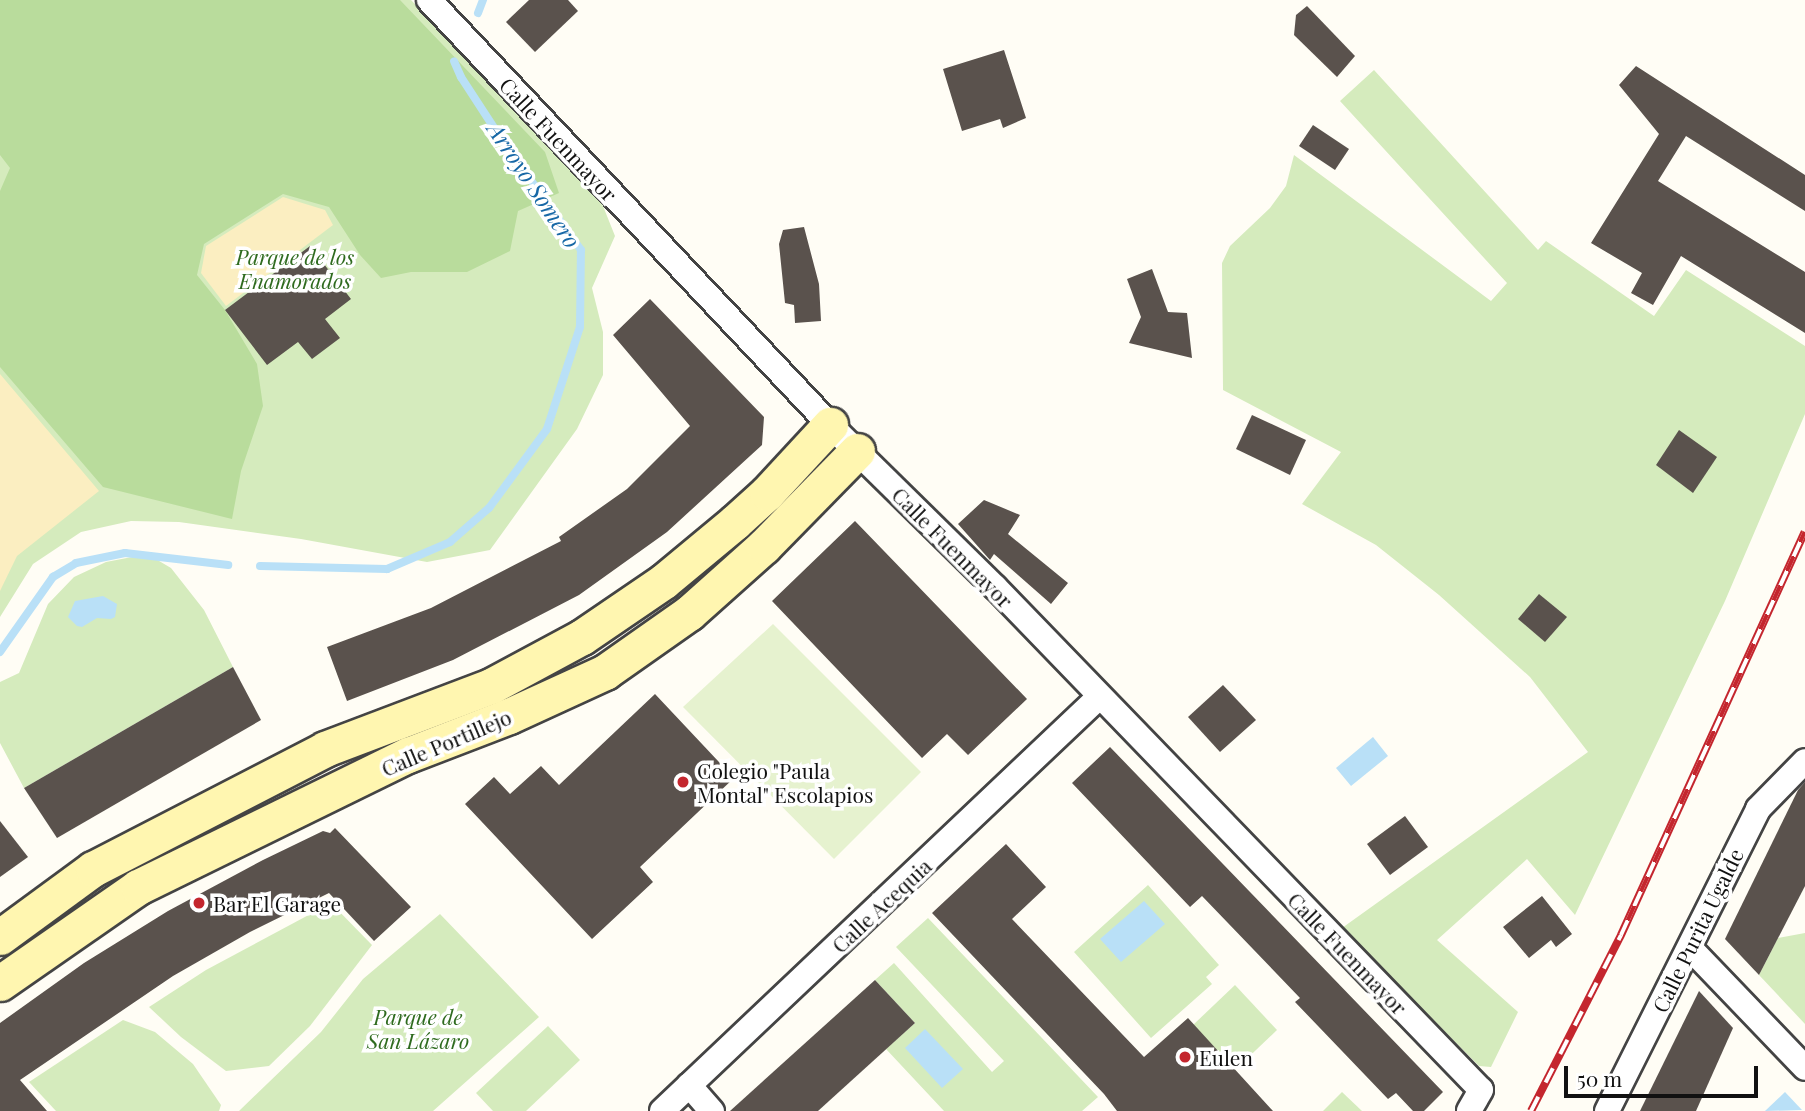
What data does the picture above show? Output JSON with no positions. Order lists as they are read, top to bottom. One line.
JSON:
{"streets":{"main road":["Calle Portillejo"],"street":["Calle Fuenmayor","Calle Acequia","Calle Purita Ugalde"]},"crossings":[["Calle Fuenmayor","Calle Portillejo"],["Calle Fuenmayor","Calle Acequia"]],"water":["Arroyo Somero"],"parks":["Parque de los Enamorados","Parque de San Lázaro"],"places":["Colegio \"Paula Montal\" Escolapios","Bar El Garage","Eulen"],"scale_bar":"50 m"}
